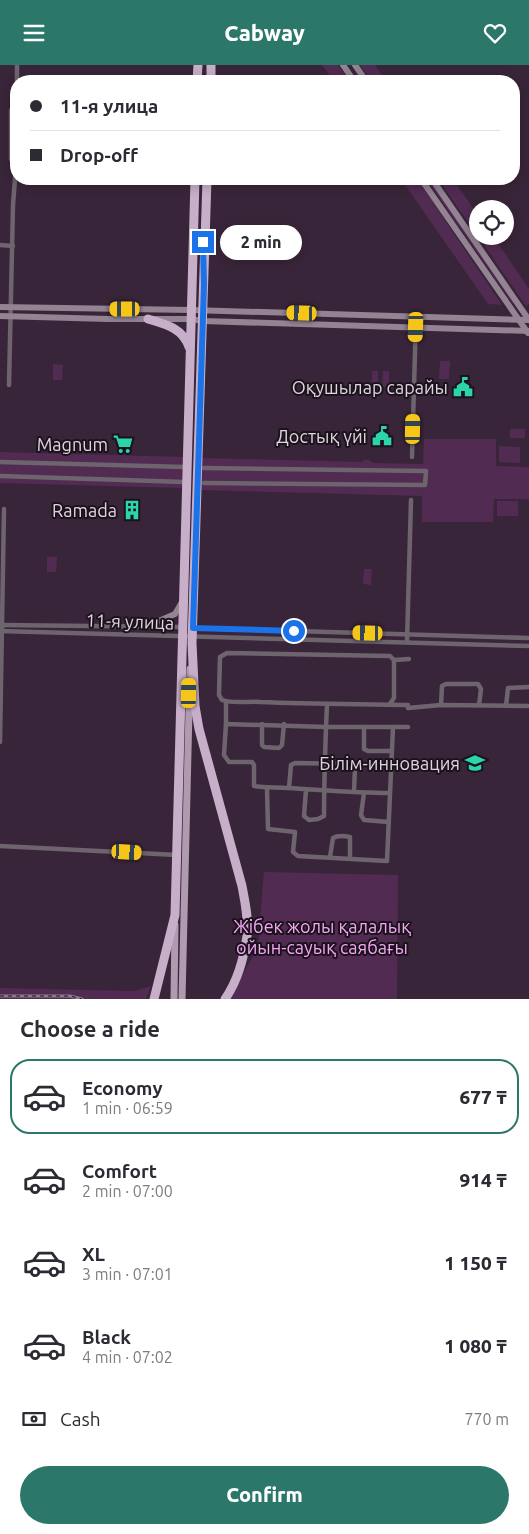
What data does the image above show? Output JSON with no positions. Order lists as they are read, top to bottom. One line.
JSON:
{"streets":{"street":["11-я улица"]},"parks":["Жібек жолы қалалық ойын-сауық саябағы"],"places":{"public building":["Оқушылар сарайы","Достық үйі"],"supermarket":["Magnum"],"building":["Ramada"],"school or university":["Білім-инновация"]},"page":{"header":"Cabway","banner":["11-я улица","Drop-off"],"bubble":"2 min","heading":"Choose a ride","list":[{"name":"Economy","note":"1 min · 06:59","value":"677 ₸"},{"name":"Comfort","note":"2 min · 07:00","value":"914 ₸"},{"name":"XL","note":"3 min · 07:01","value":"1 150 ₸"},{"name":"Black","note":"4 min · 07:02","value":"1 080 ₸"}],"pay":["Cash","770 m"],"buttons":"Confirm"}}
